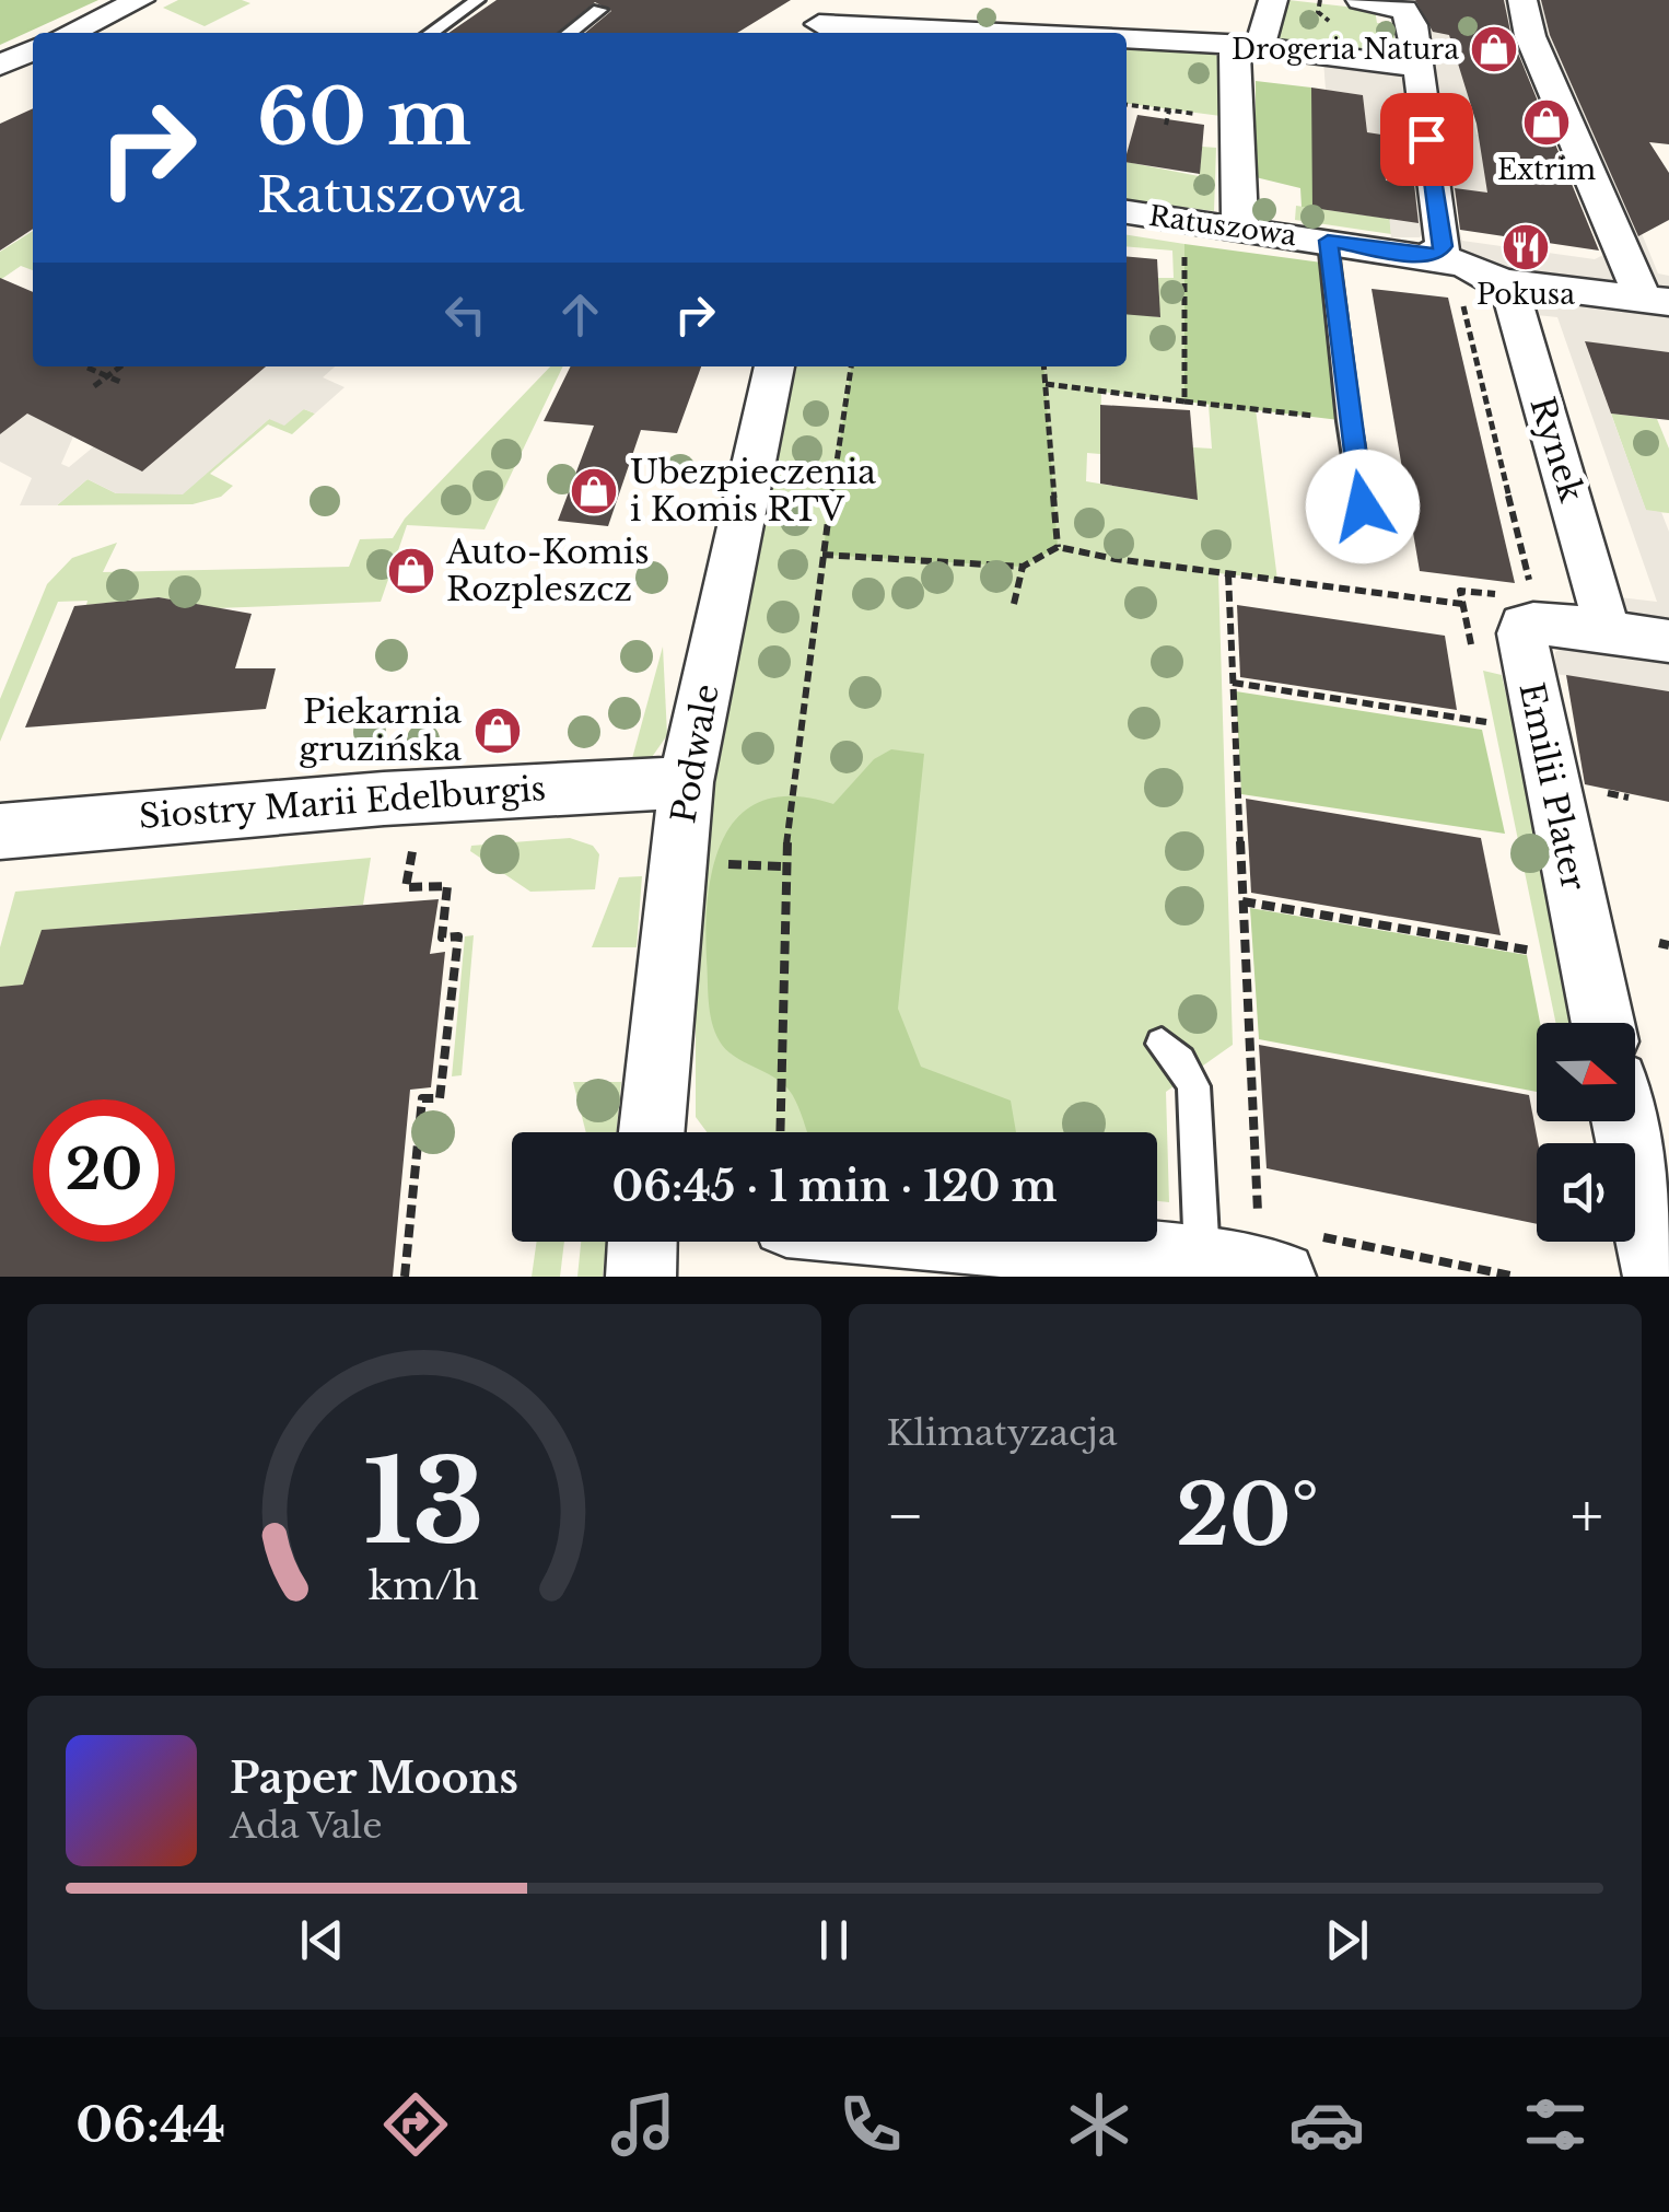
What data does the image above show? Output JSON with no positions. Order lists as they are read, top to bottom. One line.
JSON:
{"streets":{"street":["Ratuszowa","Rynek","Podwale","Emilii Plater","Siostry Marii Edelburgis"]},"crossings":[["Ratuszowa","Rynek"],["Rynek","Emilii Plater"],["Podwale","Siostry Marii Edelburgis"]],"places":{"shop":["Drogeria Natura","Extrim","Ubezpieczenia i Komis RTV","Auto-Komis Rozpleszcz","Piekarnia gruzińska"],"restaurant":["Pokusa"]},"north":"right","page":{"turn":["60 m","Ratuszowa"],"limit":"20","trip":"06:45 · 1 min · 120 m","tile":"Klimatyzacja","heat":["−","20°","+"],"song":["Paper Moons","Ada Vale"],"tabs":"06:44","gauge":["13","km/h"]}}
